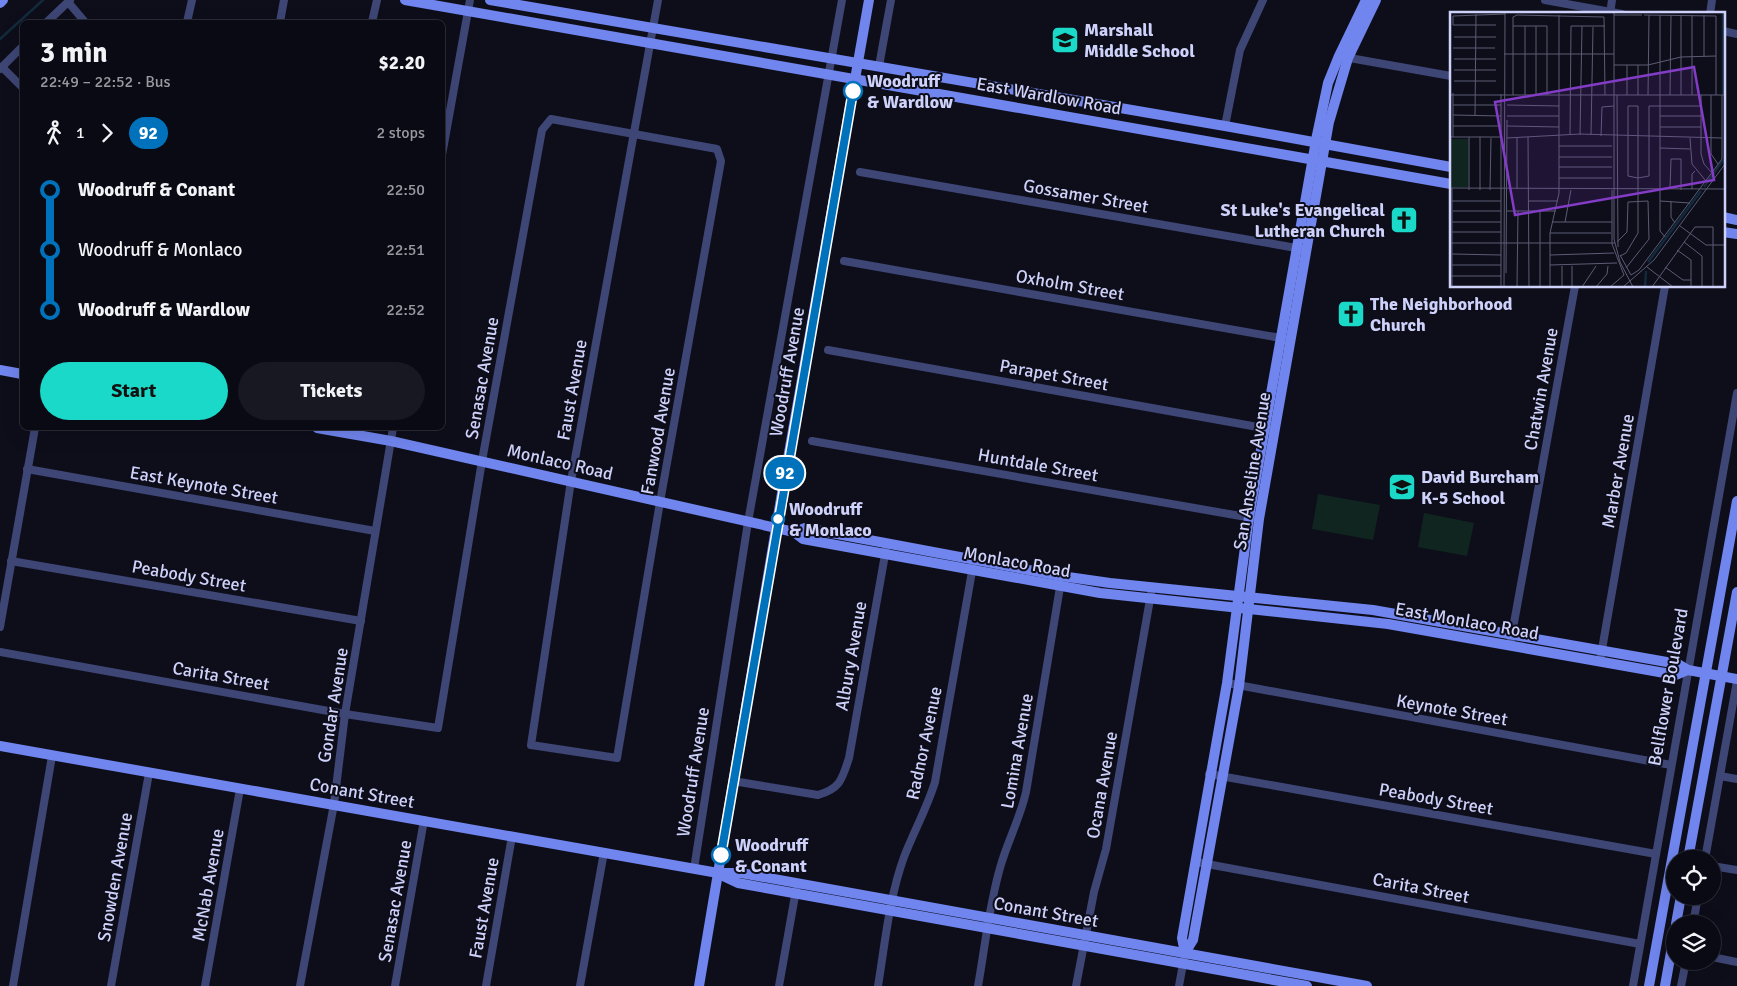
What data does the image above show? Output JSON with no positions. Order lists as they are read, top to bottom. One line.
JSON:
{"streets":{"street":["East Wardlow Road","Gossamer Street","Oxholm Street","Woodruff Avenue","Parapet Street","Senasac Avenue","Chatwin Avenue","Faust Avenue","Fanwood Avenue","Monlaco Road","Huntdale Street","San Anseline Avenue","Marber Avenue","East Keynote Street","Peabody Street","East Monlaco Road","Albury Avenue","Carita Street","Bellflower Boulevard","Gondar Avenue","Keynote Street","Radnor Avenue","Lomina Avenue","Ocana Avenue","Conant Street","Snowden Avenue","McNab Avenue"]},"crossings":[["East Wardlow Road","Woodruff Avenue"],["East Wardlow Road","Faust Avenue"],["East Wardlow Road","San Anseline Avenue"],["Gossamer Street","San Anseline Avenue"],["Oxholm Street","San Anseline Avenue"],["Woodruff Avenue","Monlaco Road"],["Woodruff Avenue","Albury Avenue"],["Woodruff Avenue","Conant Street"],["Parapet Street","San Anseline Avenue"],["Senasac Avenue","Faust Avenue"],["Senasac Avenue","Fanwood Avenue"],["Senasac Avenue","Monlaco Road"],["Senasac Avenue","Carita Street"],["Senasac Avenue","Conant Street"],["Chatwin Avenue","East Monlaco Road"],["Faust Avenue","Fanwood Avenue"],["Faust Avenue","Monlaco Road"],["Faust Avenue","Conant Street"],["Fanwood Avenue","Monlaco Road"],["Monlaco Road","San Anseline Avenue"],["Monlaco Road","East Monlaco Road"],["Monlaco Road","Albury Avenue"],["Monlaco Road","Gondar Avenue"],["Monlaco Road","Radnor Avenue"],["Monlaco Road","Lomina Avenue"],["Monlaco Road","Ocana Avenue"],["Huntdale Street","San Anseline Avenue"],["San Anseline Avenue","Peabody Street"],["San Anseline Avenue","East Monlaco Road"],["San Anseline Avenue","Carita Street"],["San Anseline Avenue","Keynote Street"],["San Anseline Avenue","Conant Street"],["Marber Avenue","East Monlaco Road"],["East Keynote Street","Gondar Avenue"],["Peabody Street","Bellflower Boulevard"],["Peabody Street","Gondar Avenue"],["East Monlaco Road","Bellflower Boulevard"],["Carita Street","Bellflower Boulevard"],["Carita Street","Gondar Avenue"],["Bellflower Boulevard","Keynote Street"],["Gondar Avenue","Conant Street"],["Radnor Avenue","Conant Street"],["Lomina Avenue","Conant Street"],["Ocana Avenue","Conant Street"],["Conant Street","Snowden Avenue"],["Conant Street","McNab Avenue"]],"places":{"school or university":["Marshall Middle School","David Burcham K-5 School"],"other":["Woodruff & Wardlow","Woodruff & Monlaco","Woodruff & Conant"],"church":["St Luke's Evangelical Lutheran Church","The Neighborhood Church"]},"lines":["bus line 92"],"page":{"on_map":"92","heading":["3 min","22:49 – 22:52 · Bus","$2.20"],"legs":["1","92","2 stops"],"list":[{"name":"Woodruff & Conant","value":"22:50"},{"name":"Woodruff & Monlaco","value":"22:51"},{"name":"Woodruff & Wardlow","value":"22:52"}],"buttons":["Start","Tickets"]}}
